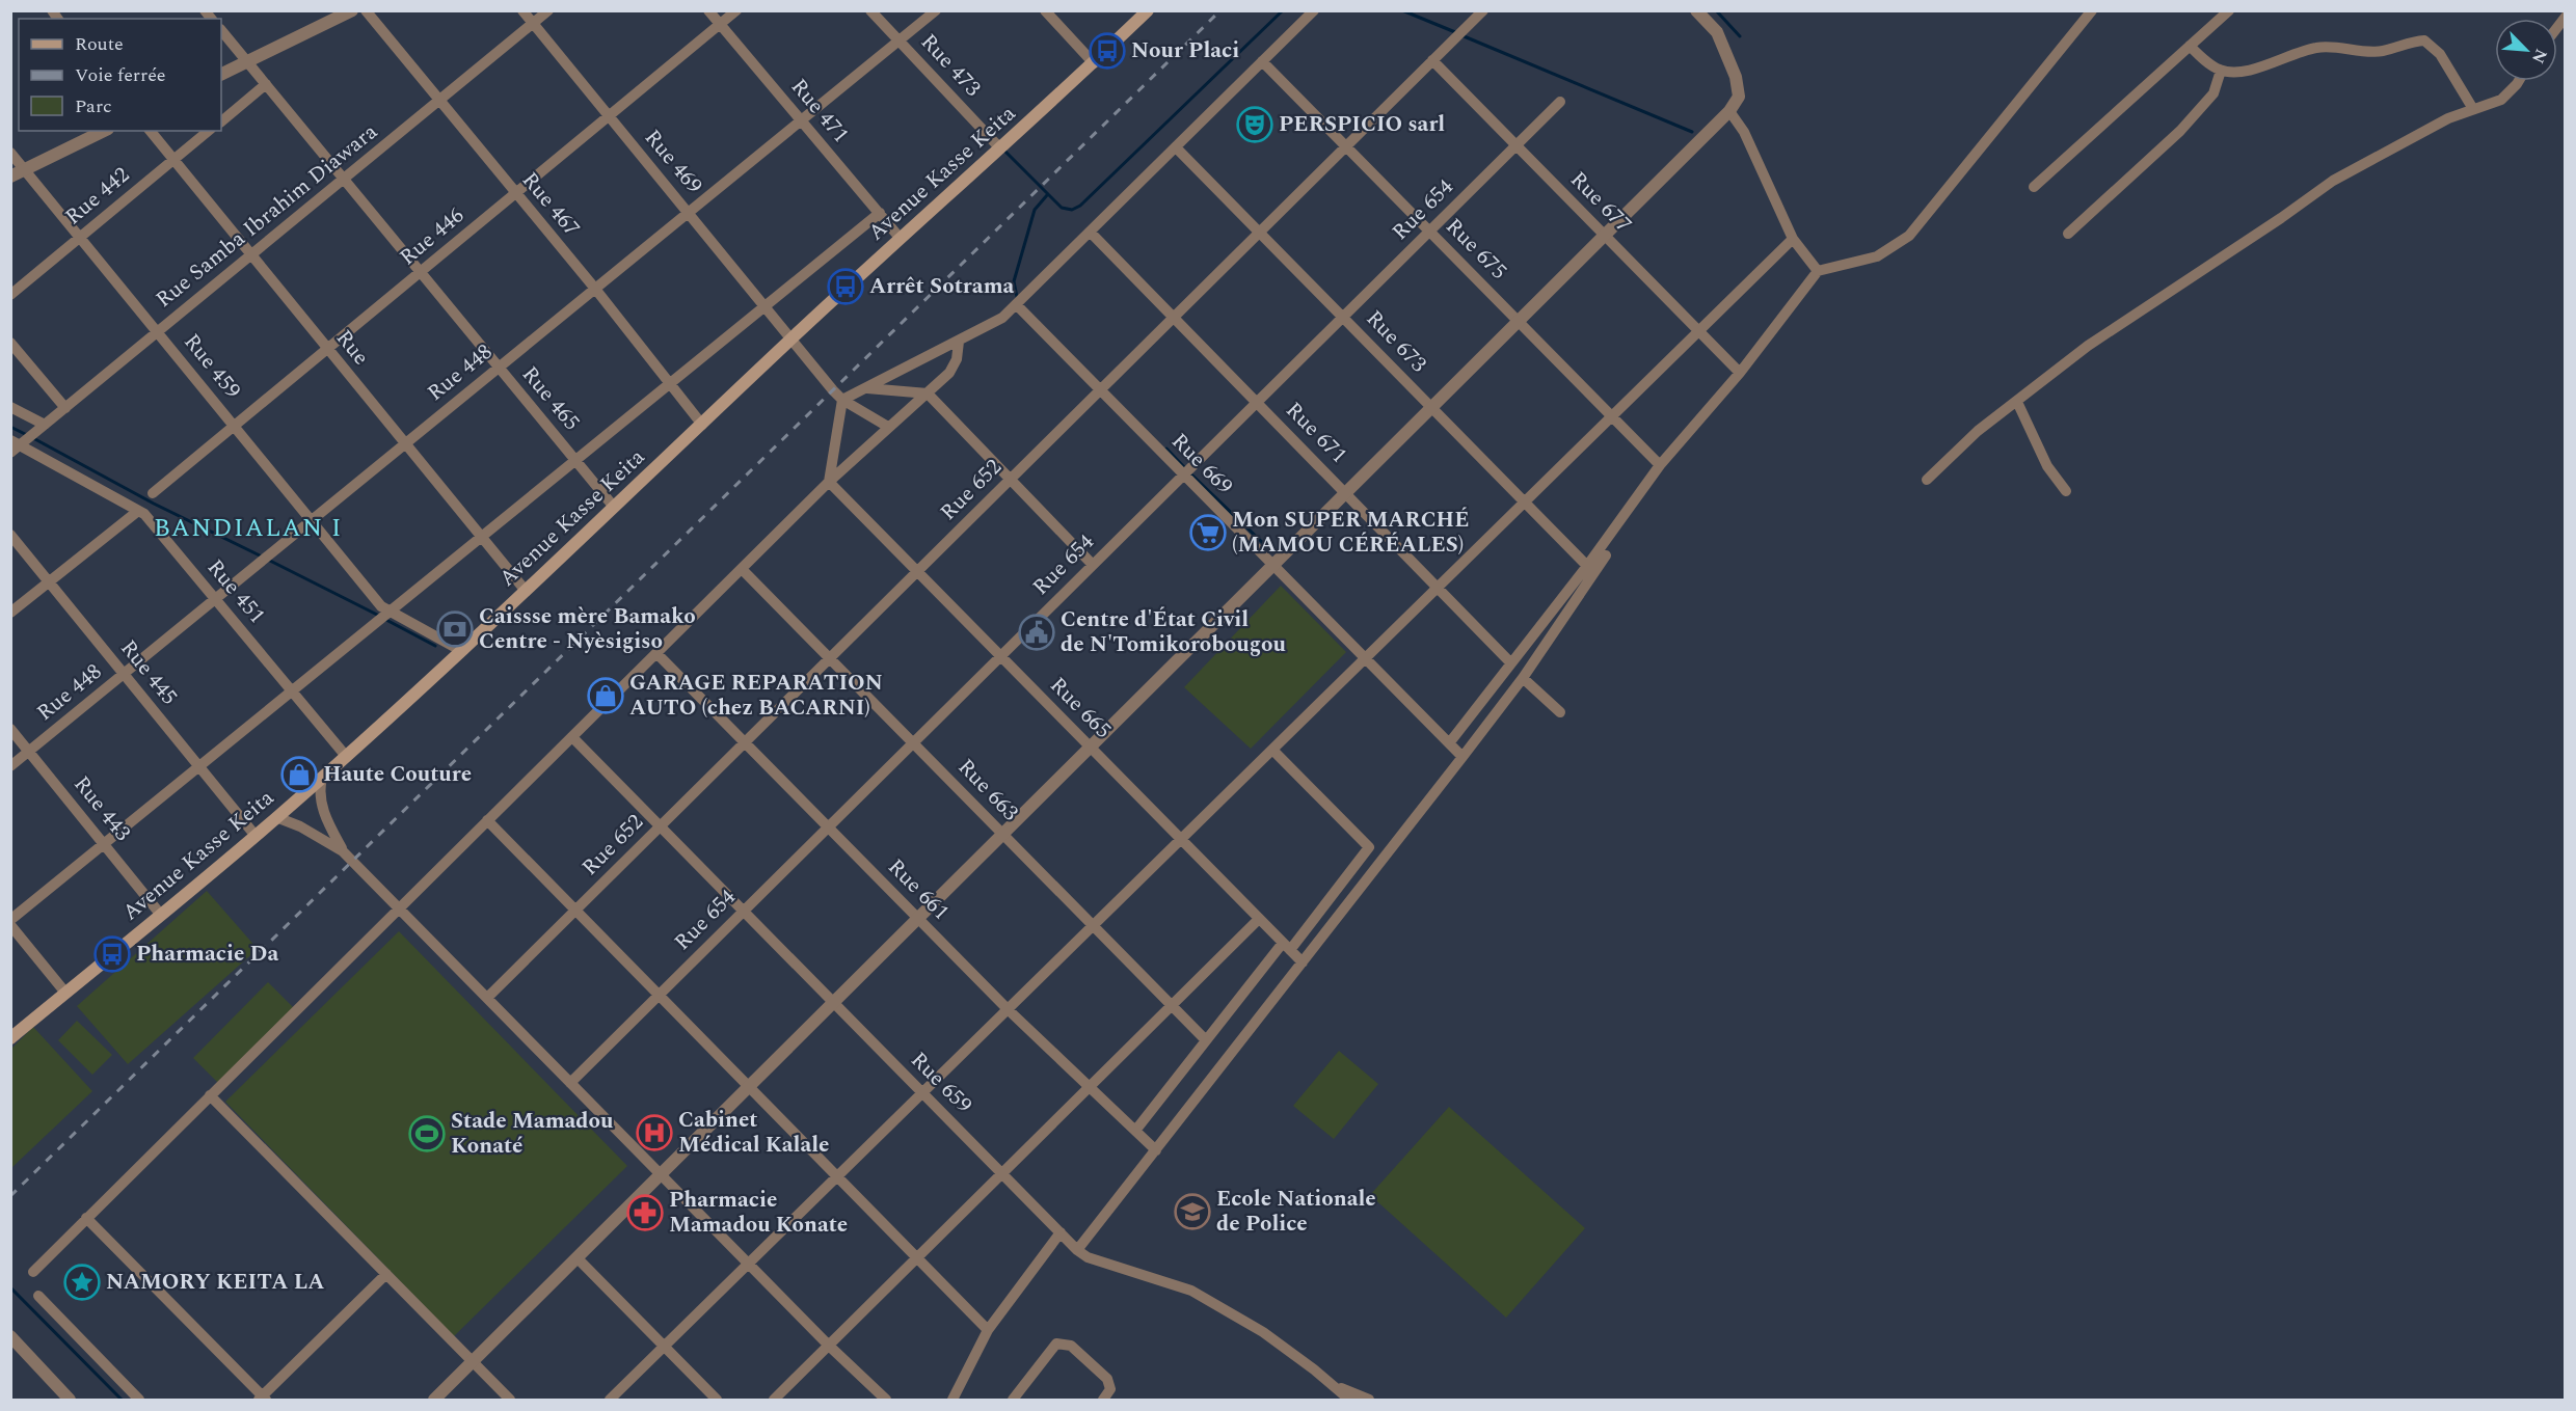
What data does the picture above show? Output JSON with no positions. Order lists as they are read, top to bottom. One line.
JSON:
{"streets":{"main road":["Avenue Kasse Keita"],"street":["Rue 473","Rue 471","Rue 469","Rue 442","Rue 677","Rue 467","Rue 654","Rue Samba Ibrahim Diawara","Rue 446","Rue 675","Rue 673","Rue","Rue 459","Rue 448","Rue 465","Rue 671","Rue 669","Rue 652","Rue 451","Rue 445","Rue 665","Rue 663","Rue 443","Rue 661","Rue 659"]},"crossings":[["Rue 473","Avenue Kasse Keita"],["Rue 473","Rue 448"],["Rue 471","Avenue Kasse Keita"],["Rue 471","Rue 446"],["Rue 471","Rue 448"],["Rue 469","Avenue Kasse Keita"],["Rue 469","Rue Samba Ibrahim Diawara"],["Rue 469","Rue 446"],["Rue 469","Rue 448"],["Avenue Kasse Keita","Rue 467"],["Avenue Kasse Keita","Rue"],["Avenue Kasse Keita","Rue 465"],["Avenue Kasse Keita","Rue 451"],["Avenue Kasse Keita","Rue 445"],["Avenue Kasse Keita","Rue 443"],["Rue 442","Rue"],["Rue 442","Rue 459"],["Rue 677","Rue 654"],["Rue 677","Rue 652"],["Rue 467","Rue Samba Ibrahim Diawara"],["Rue 467","Rue 446"],["Rue 467","Rue 448"],["Rue 654","Rue 675"],["Rue 654","Rue 673"],["Rue 654","Rue 671"],["Rue 654","Rue 669"],["Rue 654","Rue 665"],["Rue 654","Rue 663"],["Rue 654","Rue 661"],["Rue 654","Rue 659"],["Rue Samba Ibrahim Diawara","Rue"],["Rue Samba Ibrahim Diawara","Rue 459"],["Rue Samba Ibrahim Diawara","Rue 465"],["Rue Samba Ibrahim Diawara","Rue 451"],["Rue 446","Rue"],["Rue 446","Rue 459"],["Rue 446","Rue 465"],["Rue 675","Rue 652"],["Rue 673","Rue 652"],["Rue","Rue 448"],["Rue 459","Rue 448"],["Rue 448","Rue 465"],["Rue 448","Rue 451"],["Rue 448","Rue 445"],["Rue 448","Rue 443"],["Rue 671","Rue 652"],["Rue 669","Rue 652"],["Rue 652","Rue 665"],["Rue 652","Rue 663"],["Rue 652","Rue 661"],["Rue 652","Rue 659"]],"districts":["BANDIALAN I"],"places":{"bus stop":["Nour Placi","Arrêt Sotrama","Pharmacie Da"],"theatre":["PERSPICIO sarl"],"supermarket":["Mon SUPER MARCHÉ (MAMOU CÉRÉALES)"],"bank":["Caissse mère Bamako Centre - Nyèsigiso"],"public building":["Centre d'État Civil de N'Tomikorobougou"],"shop":["GARAGE REPARATION AUTO (chez BACARNI)","Haute Couture"],"hospital":["Cabinet Médical Kalale"],"sports":["Stade Mamadou Konaté"],"school or university":["Ecole Nationale de Police"],"pharmacy":["Pharmacie Mamadou Konate"],"place":["NAMORY KEITA LA"]},"legend":["Route","Voie ferrée","Parc"],"north":"bottom right"}
